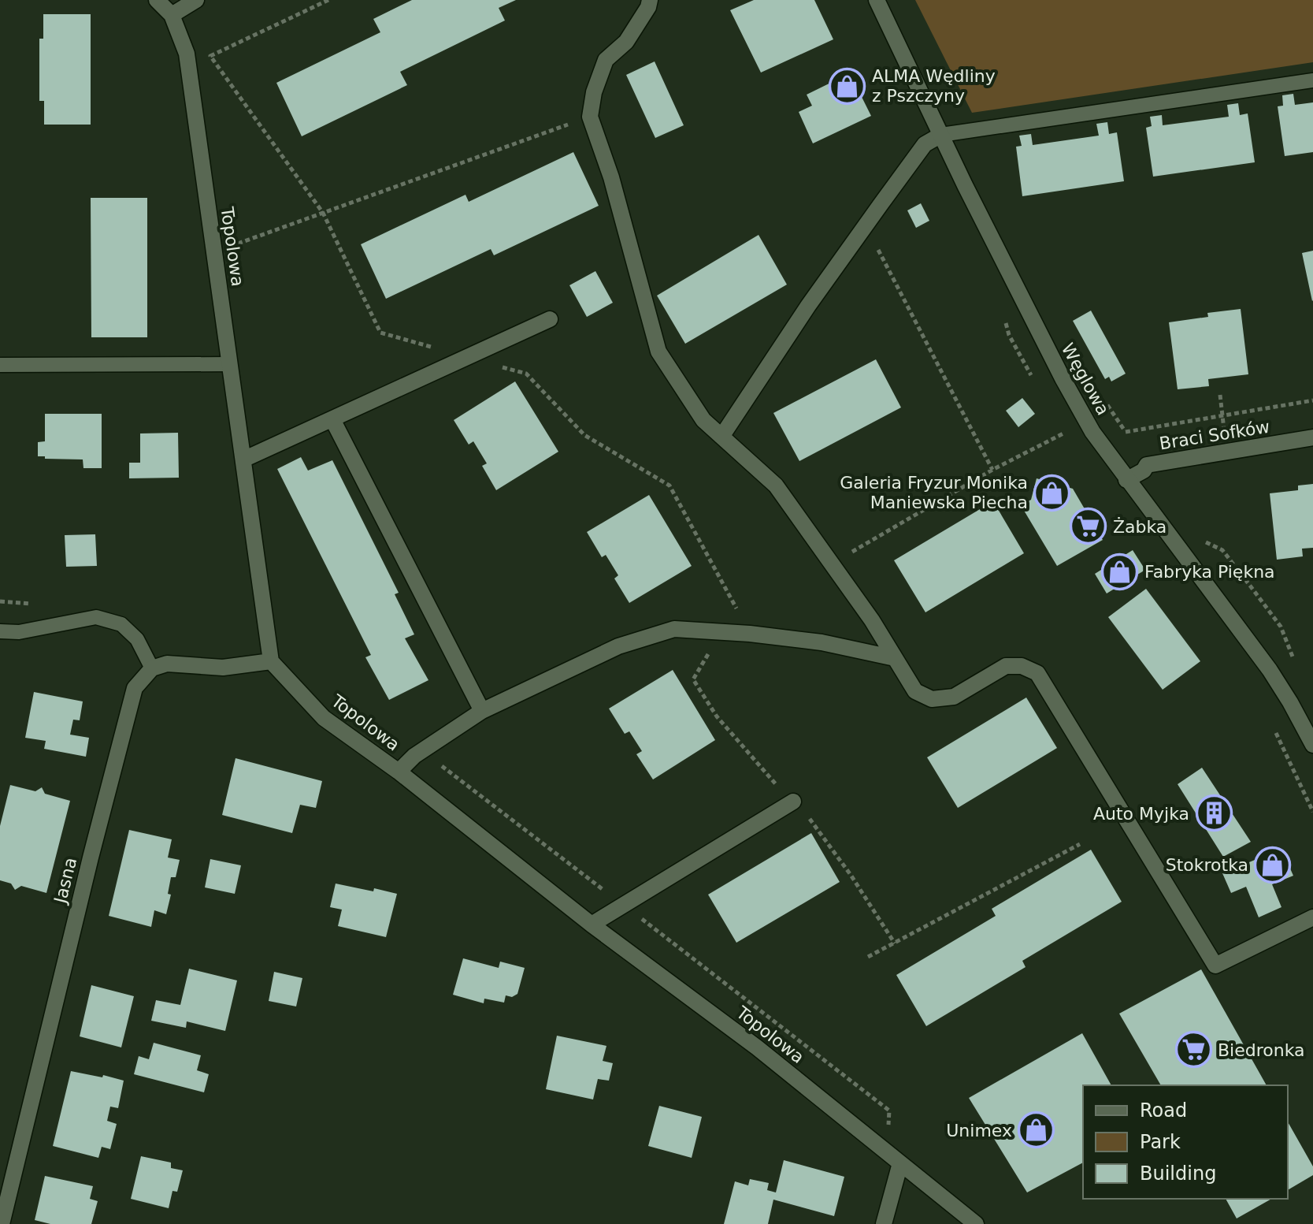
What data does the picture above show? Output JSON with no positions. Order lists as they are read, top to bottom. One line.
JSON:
{"streets":{"street":["Topolowa","Węglowa","Braci Sofków","Jasna"]},"crossings":[["Węglowa","Braci Sofków"]],"places":{"shop":["ALMA Wędliny z Pszczyny","Galeria Fryzur Monika Maniewska Piecha","Fabryka Piękna","Stokrotka","Unimex"],"supermarket":["Żabka","Biedronka"],"building":["Auto Myjka"]},"legend":["Road","Park","Building"]}
